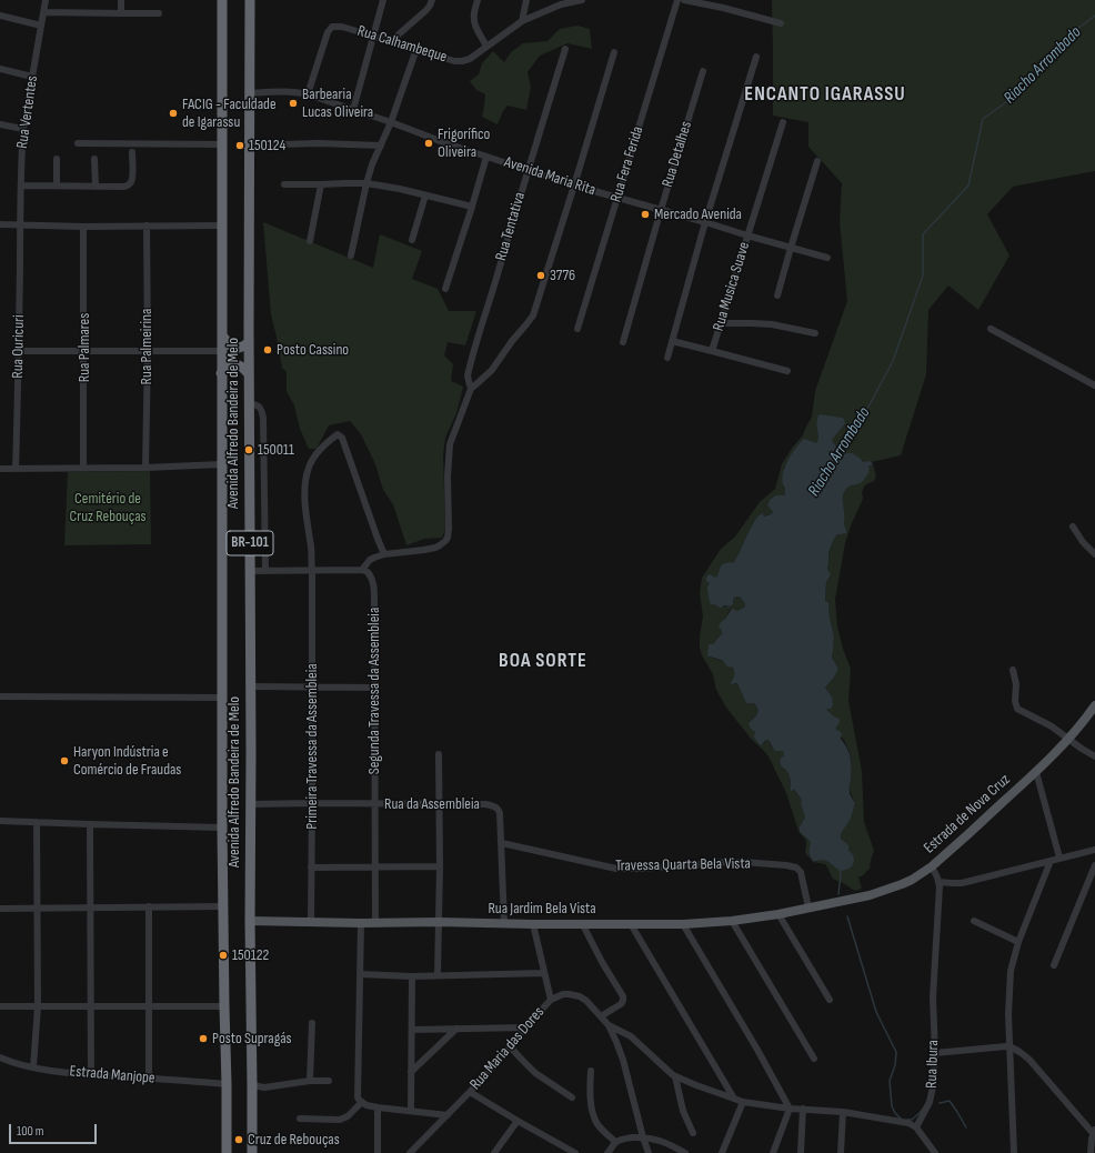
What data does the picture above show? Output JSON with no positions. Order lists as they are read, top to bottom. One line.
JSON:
{"streets":{"highway":["Avenida Alfredo Bandeira de Melo","BR-101"],"main road":["Estrada de Nova Cruz","Rua Jardim Bela Vista"],"street":["Rua Calhambeque","Rua Vertentes","Rua Detalhes","Rua Fera Ferida","Avenida Maria Rita","Rua Tentativa","Rua Musica Suave","Rua Ouricuri","Rua Palmeirina","Rua Palmares","Segunda Travessa da Assembleia","Primeira Travessa da Assembleia","Rua da Assembleia","Travessa Quarta Bela Vista","Rua Maria das Dores","Rua Ibura","Estrada Manjope"]},"crossings":[["Rua Calhambeque","Avenida Maria Rita"],["Rua Vertentes","Rua Ouricuri"],["Rua Detalhes","Avenida Maria Rita"],["Rua Fera Ferida","Avenida Maria Rita"],["Avenida Maria Rita","Rua Tentativa"],["Avenida Maria Rita","Rua Musica Suave"],["Avenida Maria Rita","Avenida Alfredo Bandeira de Melo"],["Avenida Alfredo Bandeira de Melo","BR-101"],["Avenida Alfredo Bandeira de Melo","Rua da Assembleia"],["Avenida Alfredo Bandeira de Melo","Rua Jardim Bela Vista"],["Avenida Alfredo Bandeira de Melo","Estrada Manjope"],["BR-101","Estrada Manjope"],["Segunda Travessa da Assembleia","Rua da Assembleia"],["Segunda Travessa da Assembleia","Rua Jardim Bela Vista"],["Primeira Travessa da Assembleia","Rua da Assembleia"],["Primeira Travessa da Assembleia","Rua Jardim Bela Vista"],["Rua da Assembleia","Travessa Quarta Bela Vista"],["Rua da Assembleia","Rua Jardim Bela Vista"],["Estrada de Nova Cruz","Rua Jardim Bela Vista"],["Estrada de Nova Cruz","Rua Ibura"],["Travessa Quarta Bela Vista","Rua Jardim Bela Vista"],["Rua Jardim Bela Vista","Rua Maria das Dores"]],"districts":["ENCANTO IGARASSU","BOA SORTE"],"water":["Riacho Arrombado"],"parks":["Cemitério de Cruz Rebouças"],"places":["Barbearia Lucas Oliveira","FACIG - Faculdade de Igarassu","Frigorífico Oliveira","150124","Mercado Avenida","3776","Posto Cassino","150011","Haryon Indústria e Comércio de Fraudas","150122","Posto Supragás","Cruz de Rebouças"],"scale_bar":"100 m"}
